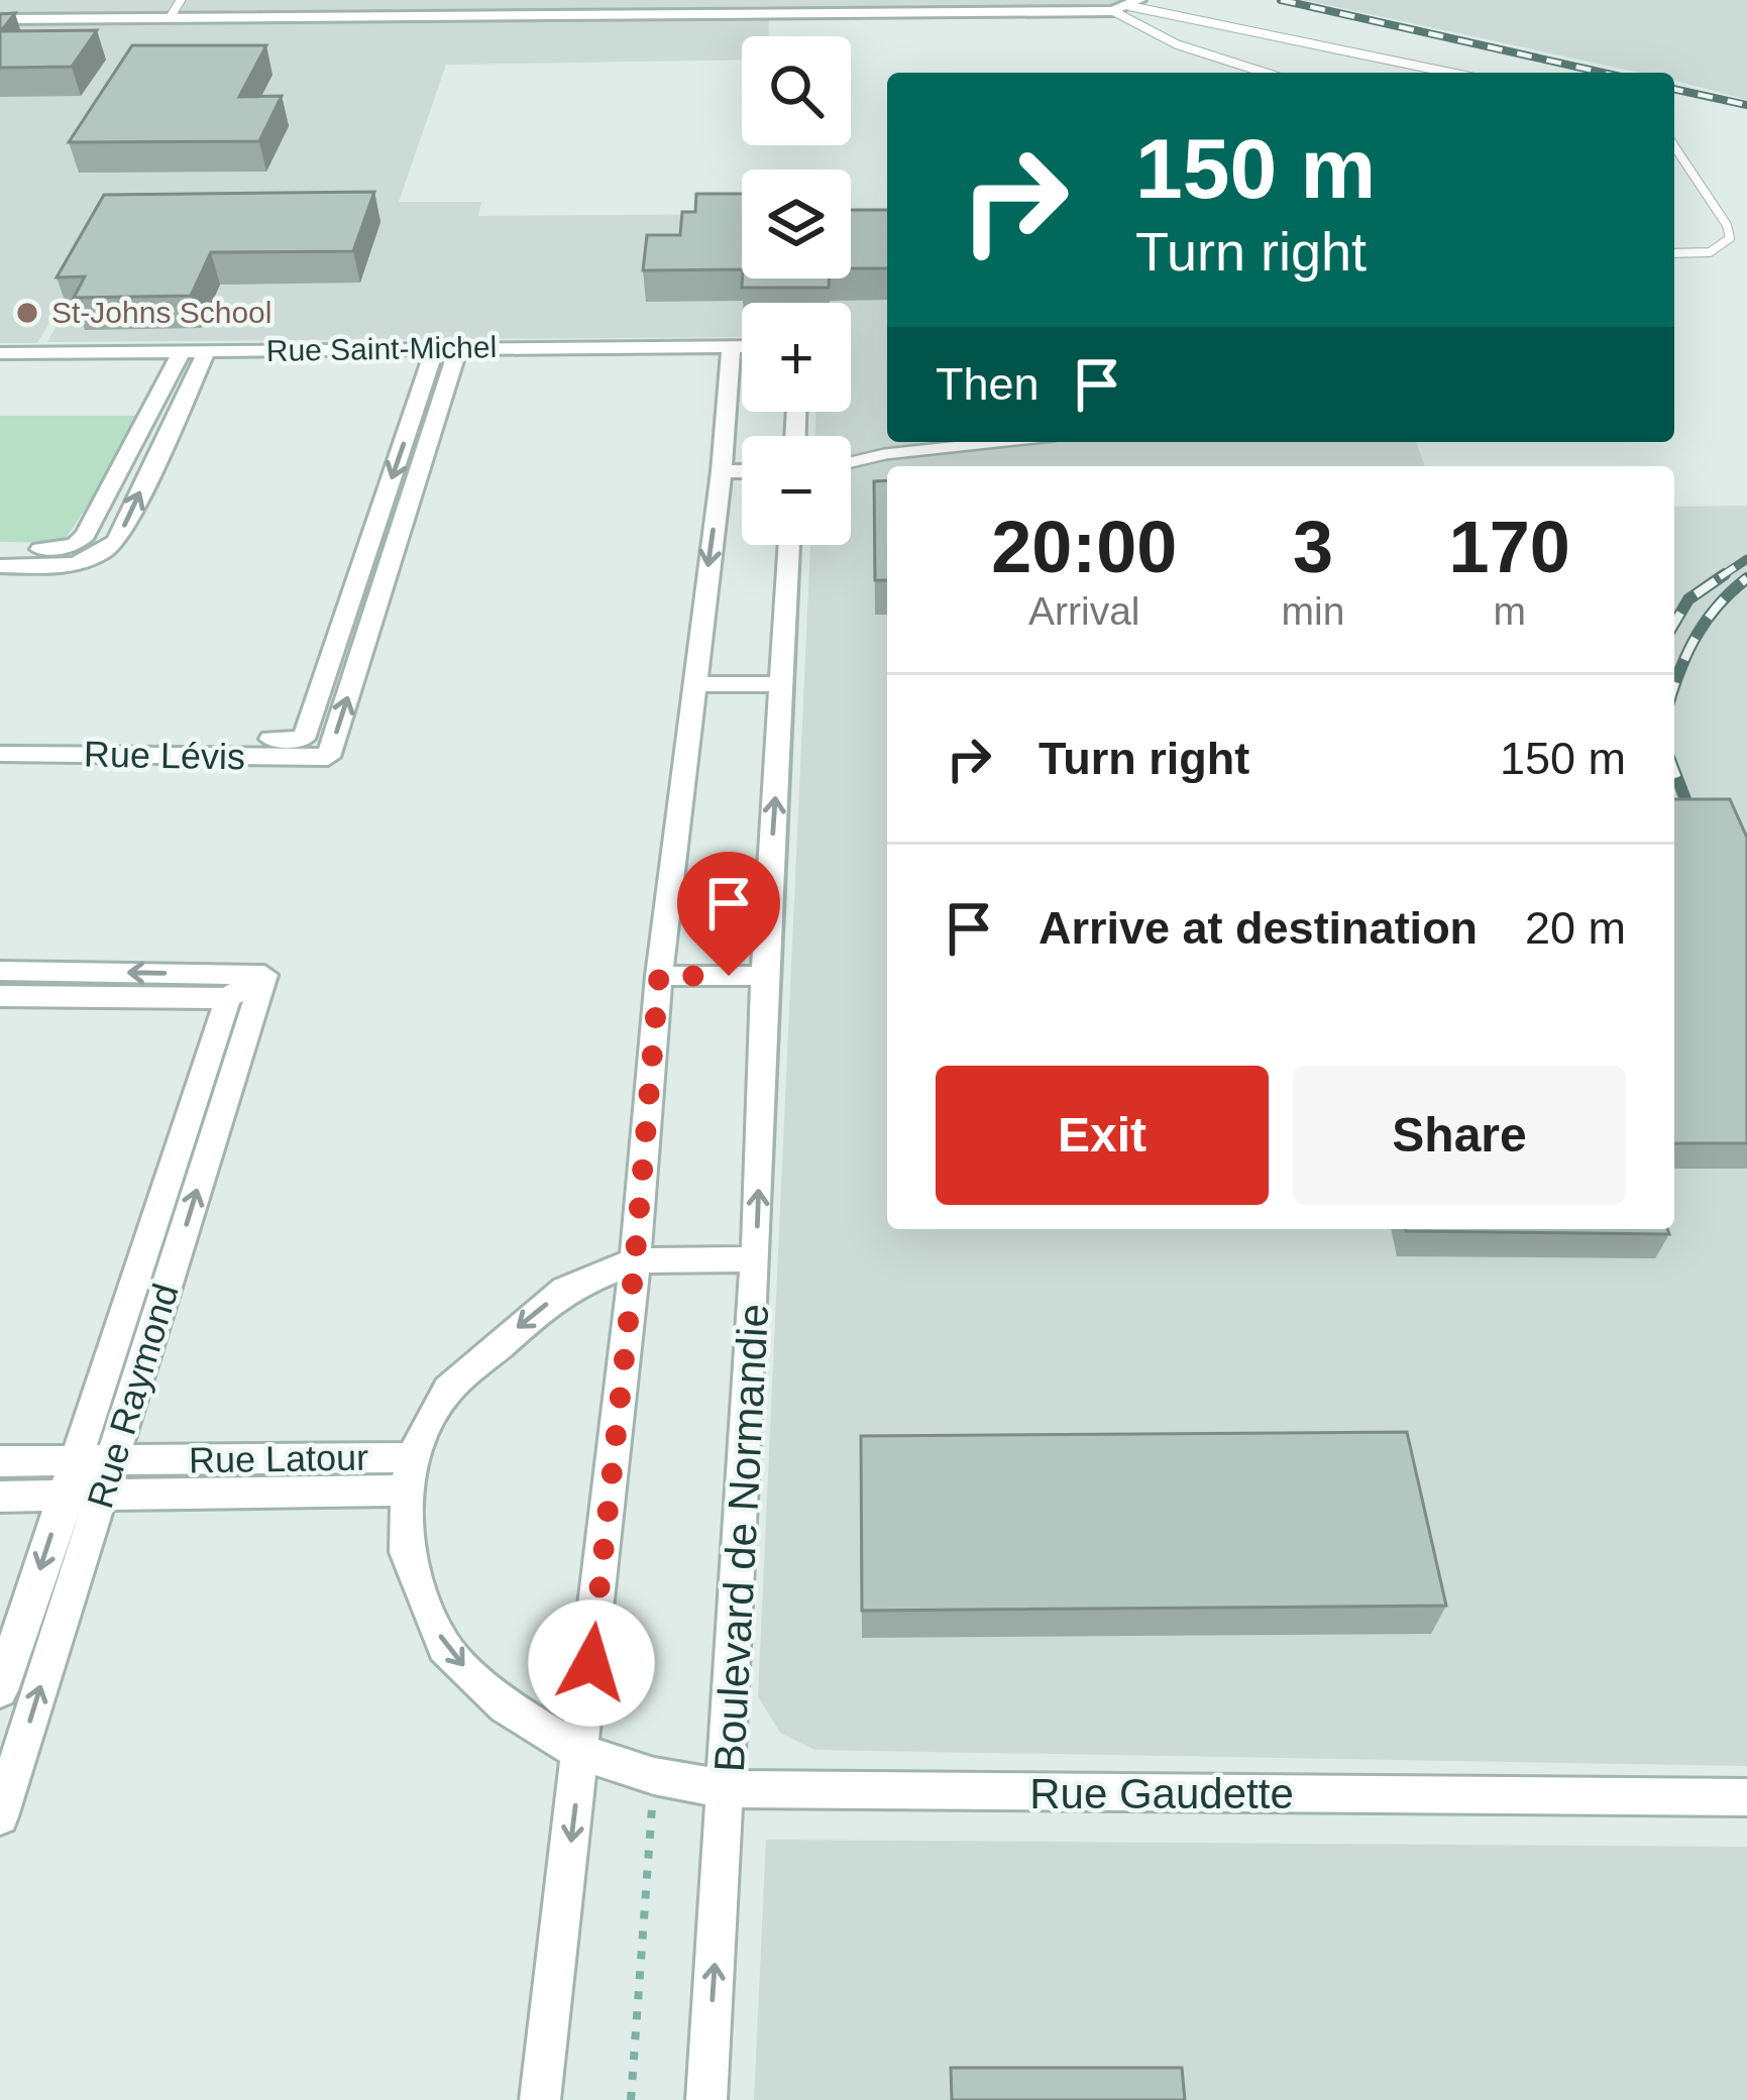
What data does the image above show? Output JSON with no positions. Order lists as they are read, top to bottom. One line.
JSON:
{"streets":{"street":["Rue Saint-Michel","Rue Lévis","Rue Raymond","Rue Latour","Boulevard de Normandie","Rue Gaudette"]},"crossings":[["Rue Raymond","Rue Latour"],["Rue Latour","Boulevard de Normandie"],["Rue Latour","Rue Gaudette"],["Boulevard de Normandie","Rue Gaudette"]],"places":["St-Johns School"],"page":{"map_buttons":["+","−"],"turn":["150 m","Turn right"],"then":"Then","eta":["20:00","Arrival","3","min","170","m"],"list":[{"name":"Turn right","value":"150 m"},{"name":"Arrive at destination","value":"20 m"}],"buttons":["Exit","Share"]}}
